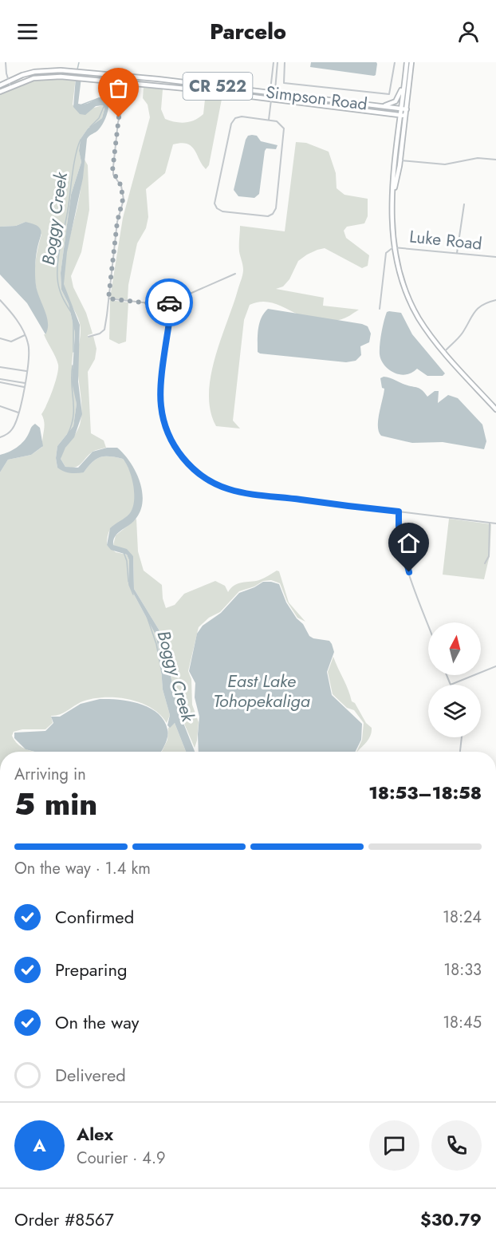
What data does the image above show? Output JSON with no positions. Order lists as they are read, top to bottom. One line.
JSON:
{"streets":{"main road":["CR 522","Simpson Road"],"street":["Luke Road"]},"water":["Boggy Creek","East Lake Tohopekaliga"],"north":"top","page":{"header":"Parcelo","heading":["5 min","Arriving in","18:53–18:58"],"panel":["Alex","Courier · 4.9","Order #8567","$30.79"],"bar":"On the way · 1.4 km","list":[["Confirmed","18:24"],["Preparing","18:33"],["On the way","18:45"],"Delivered"],"round":"A"}}
